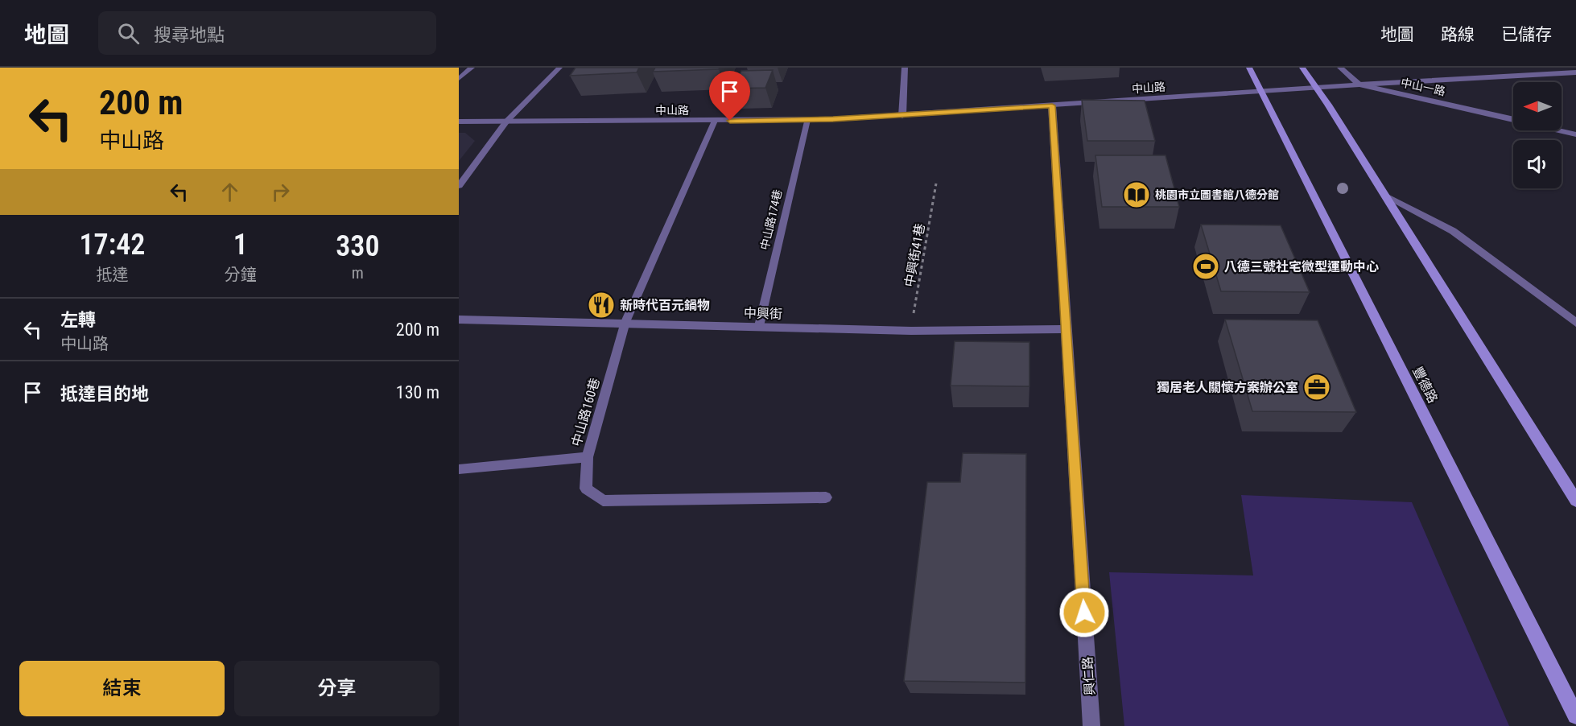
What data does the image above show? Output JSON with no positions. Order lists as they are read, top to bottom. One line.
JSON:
{"streets":{"main road":["豐德路"],"street":["中山一路","中山路","中興街","興仁路"],"lane":["中山路174巷","中山路160巷"],"path":["中興街41巷"]},"crossings":[["中山一路","中山路"],["中山一路","豐德路"],["中山路","中山路174巷"],["中山路","豐德路"],["中山路","中山路160巷"],["中山路","興仁路"],["中山路174巷","中興街"],["中興街41巷","中興街"],["中興街","中山路160巷"],["中興街","興仁路"]],"places":{"library":["桃園市立圖書館八德分館"],"sports":["八德三號社宅微型運動中心"],"restaurant":["新時代百元鍋物"],"office":["獨居老人關懷方案辦公室"]},"north":"left","page":{"header":"地圖","search":"搜尋地點","nav":["地圖","路線","已儲存"],"turn":["200 m","中山路"],"eta":["17:42","抵達","1","分鐘","330","m"],"list":[{"name":"左轉","note":"中山路","value":"200 m"},{"name":"抵達目的地","value":"130 m"}],"buttons":["結束","分享"]}}
